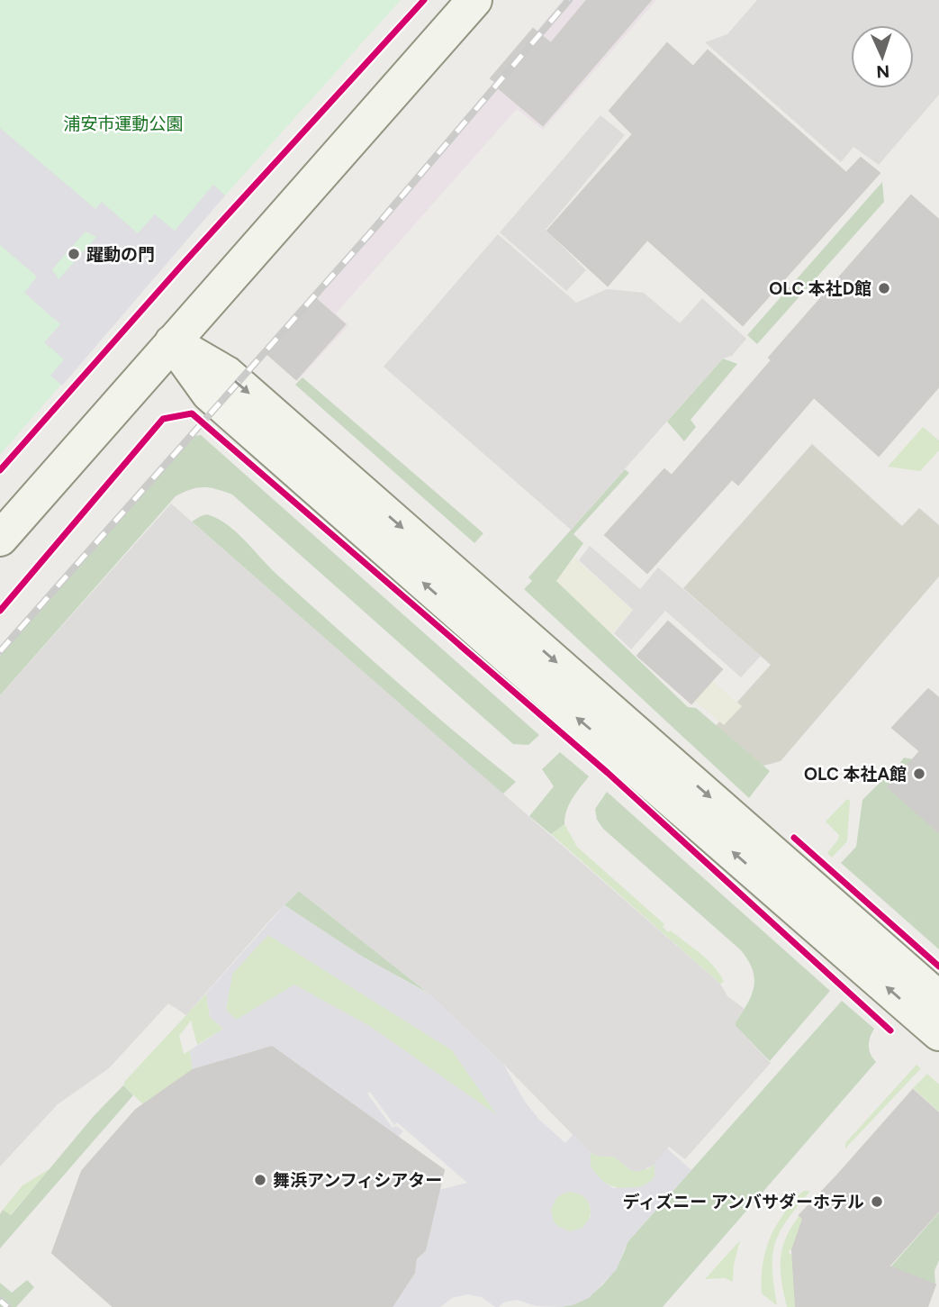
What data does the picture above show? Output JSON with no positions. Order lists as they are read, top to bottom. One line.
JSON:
{"parks":["浦安市運動公園"],"places":["躍動の門","OLC 本社D館","OLC 本社A館","舞浜アンフィシアター","ディズニー アンバサダーホテル"],"north":"bottom"}
